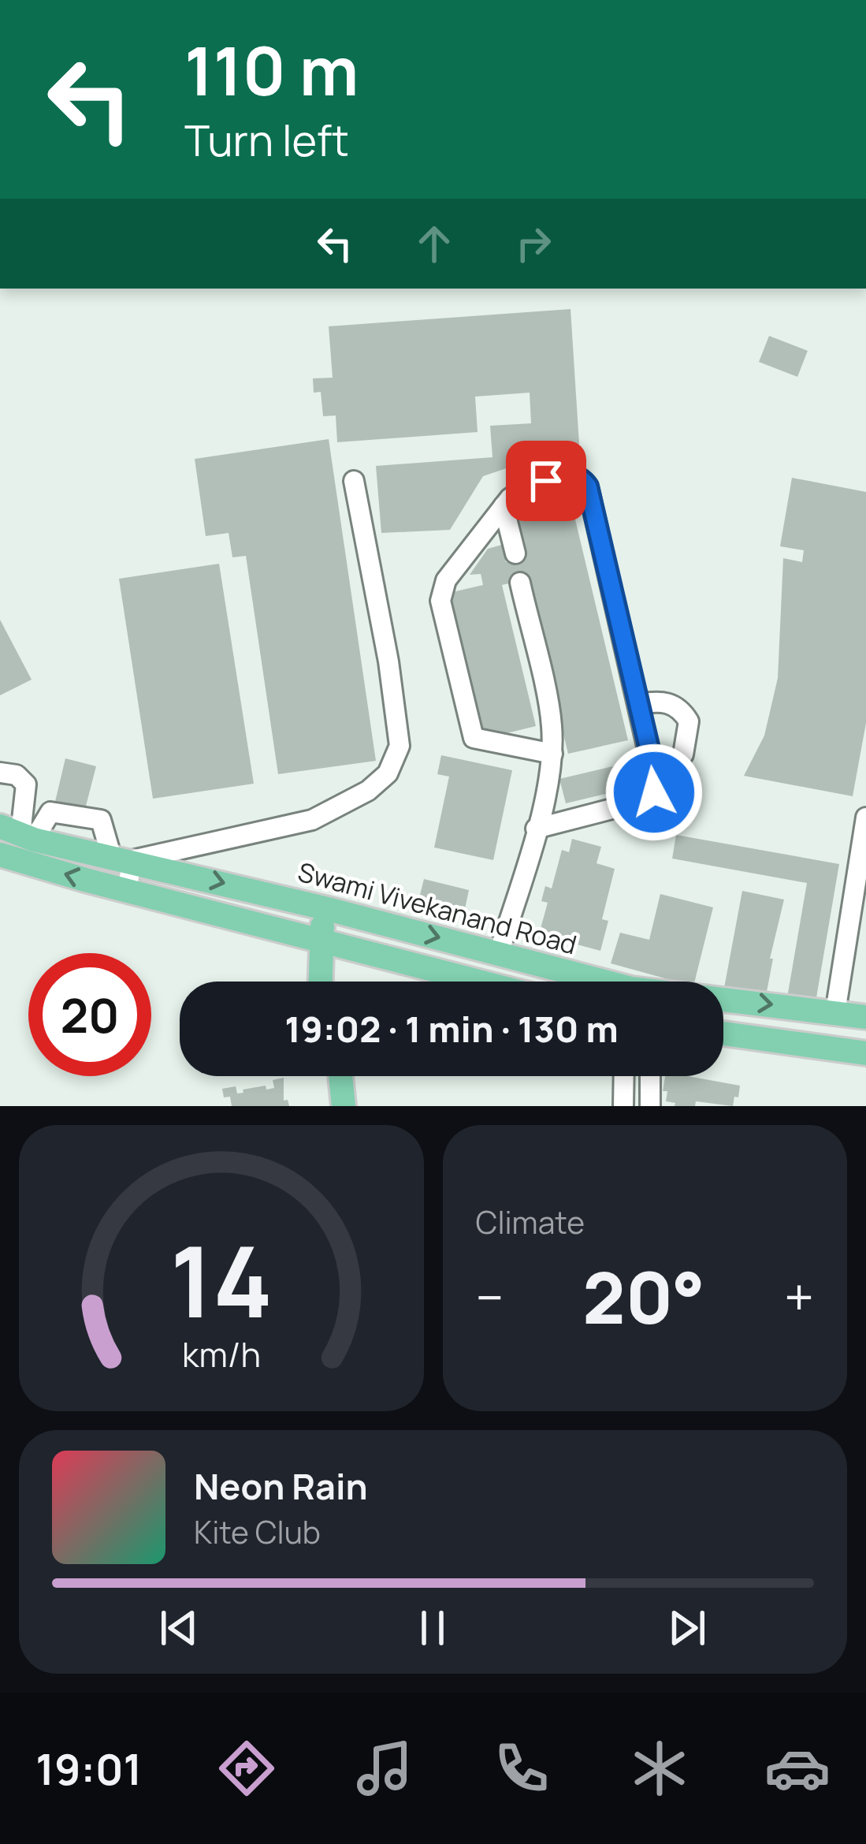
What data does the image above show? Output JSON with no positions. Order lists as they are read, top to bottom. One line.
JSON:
{"streets":{"main road":["Swami Vivekanand Road"]},"page":{"turn":["110 m","Turn left"],"limit":"20","trip":"19:02 · 1 min · 130 m","tile":"Climate","heat":["−","20°","+"],"song":["Neon Rain","Kite Club"],"tabs":"19:01","gauge":["14","km/h"]}}
